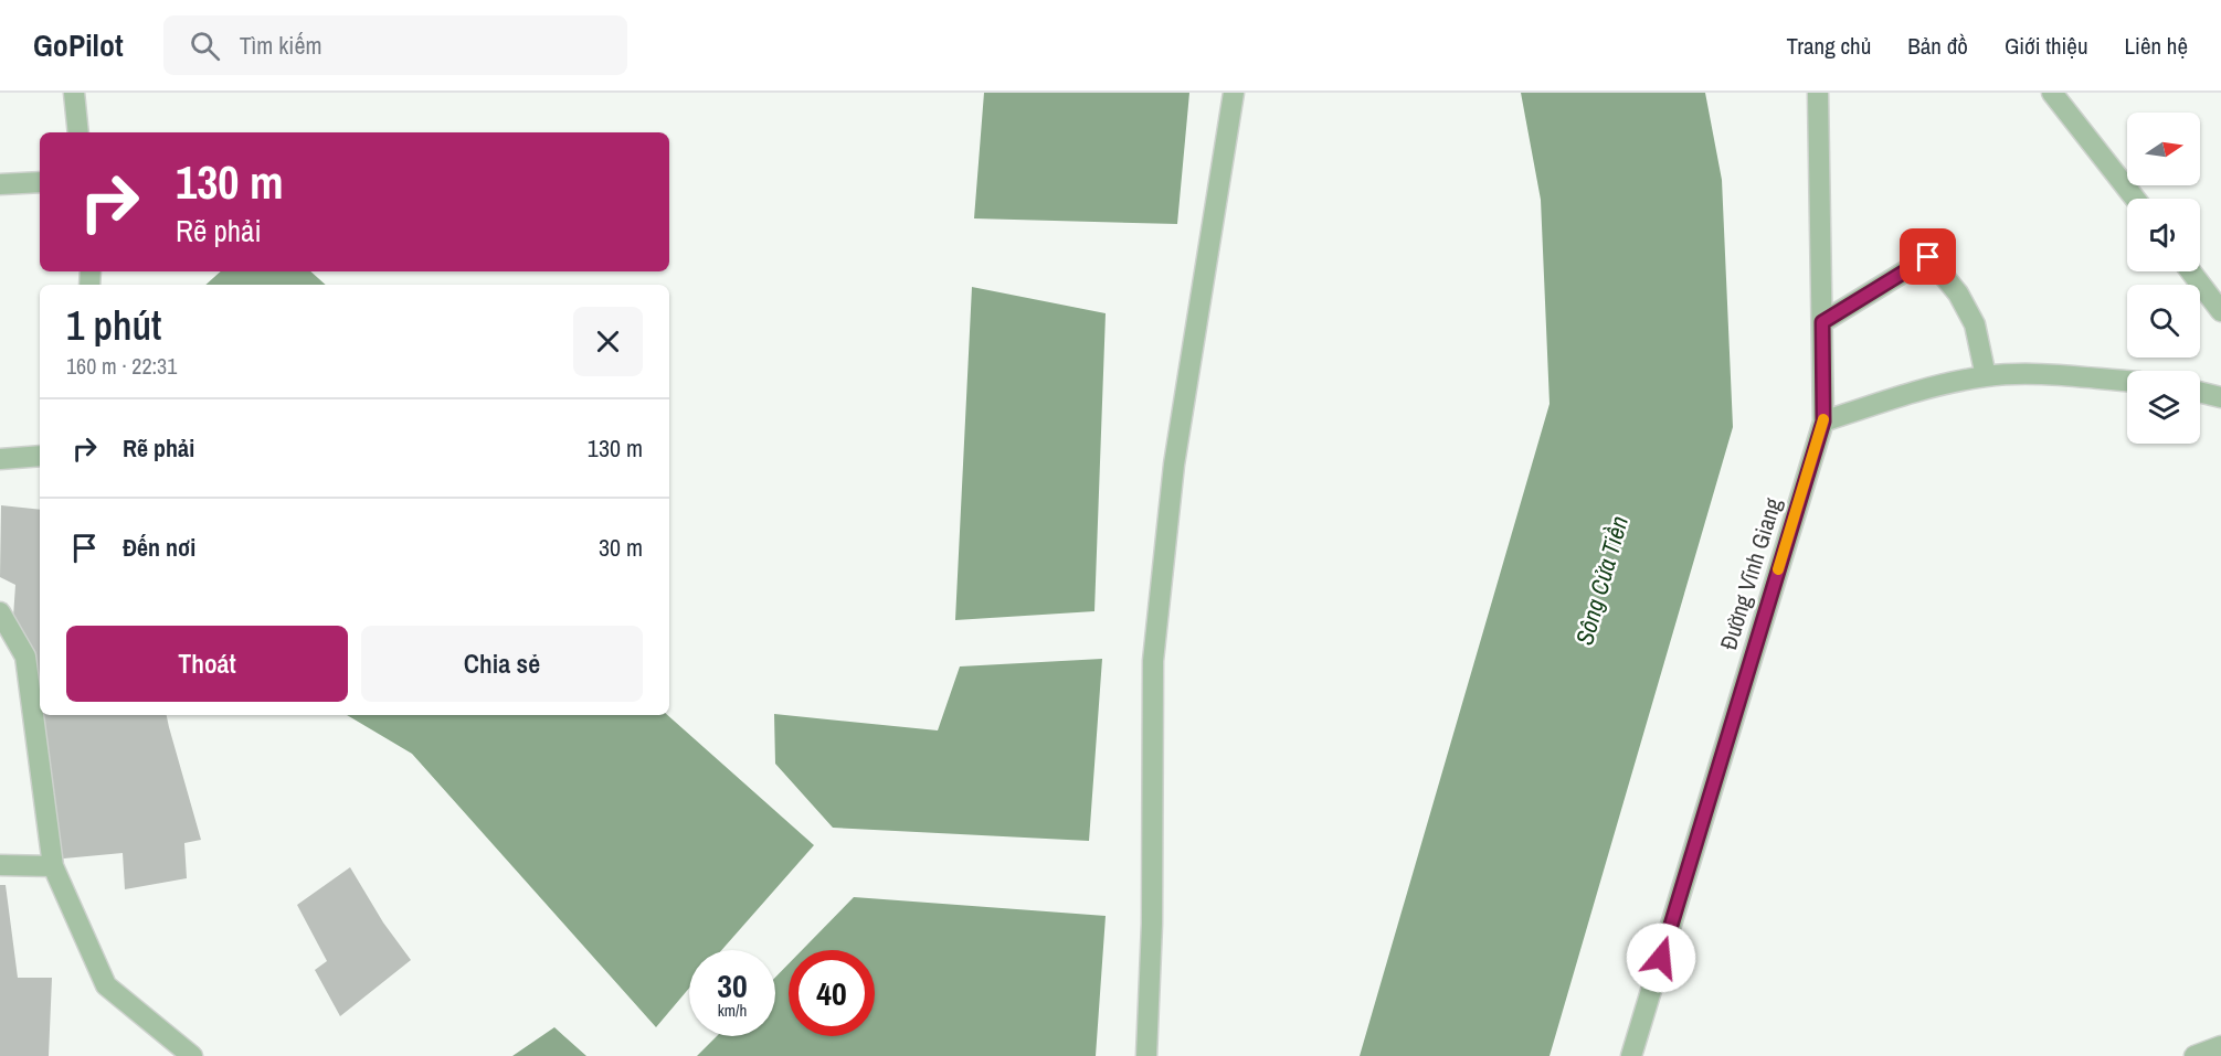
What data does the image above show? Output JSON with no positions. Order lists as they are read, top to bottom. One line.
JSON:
{"streets":{"street":["Đường Vĩnh Giang"]},"water":["Sông Cửa Tiền"],"north":"right","page":{"header":"GoPilot","search":"Tìm kiếm","nav":["Trang chủ","Bản đồ","Giới thiệu","Liên hệ"],"turn":["130 m","Rẽ phải"],"heading":["1 phút","160 m · 22:31"],"list":[{"name":"Rẽ phải","value":"130 m"},{"name":"Đến nơi","value":"30 m"}],"buttons":["Thoát","Chia sẻ"],"speed":"30 km/h","limit":"40"}}
